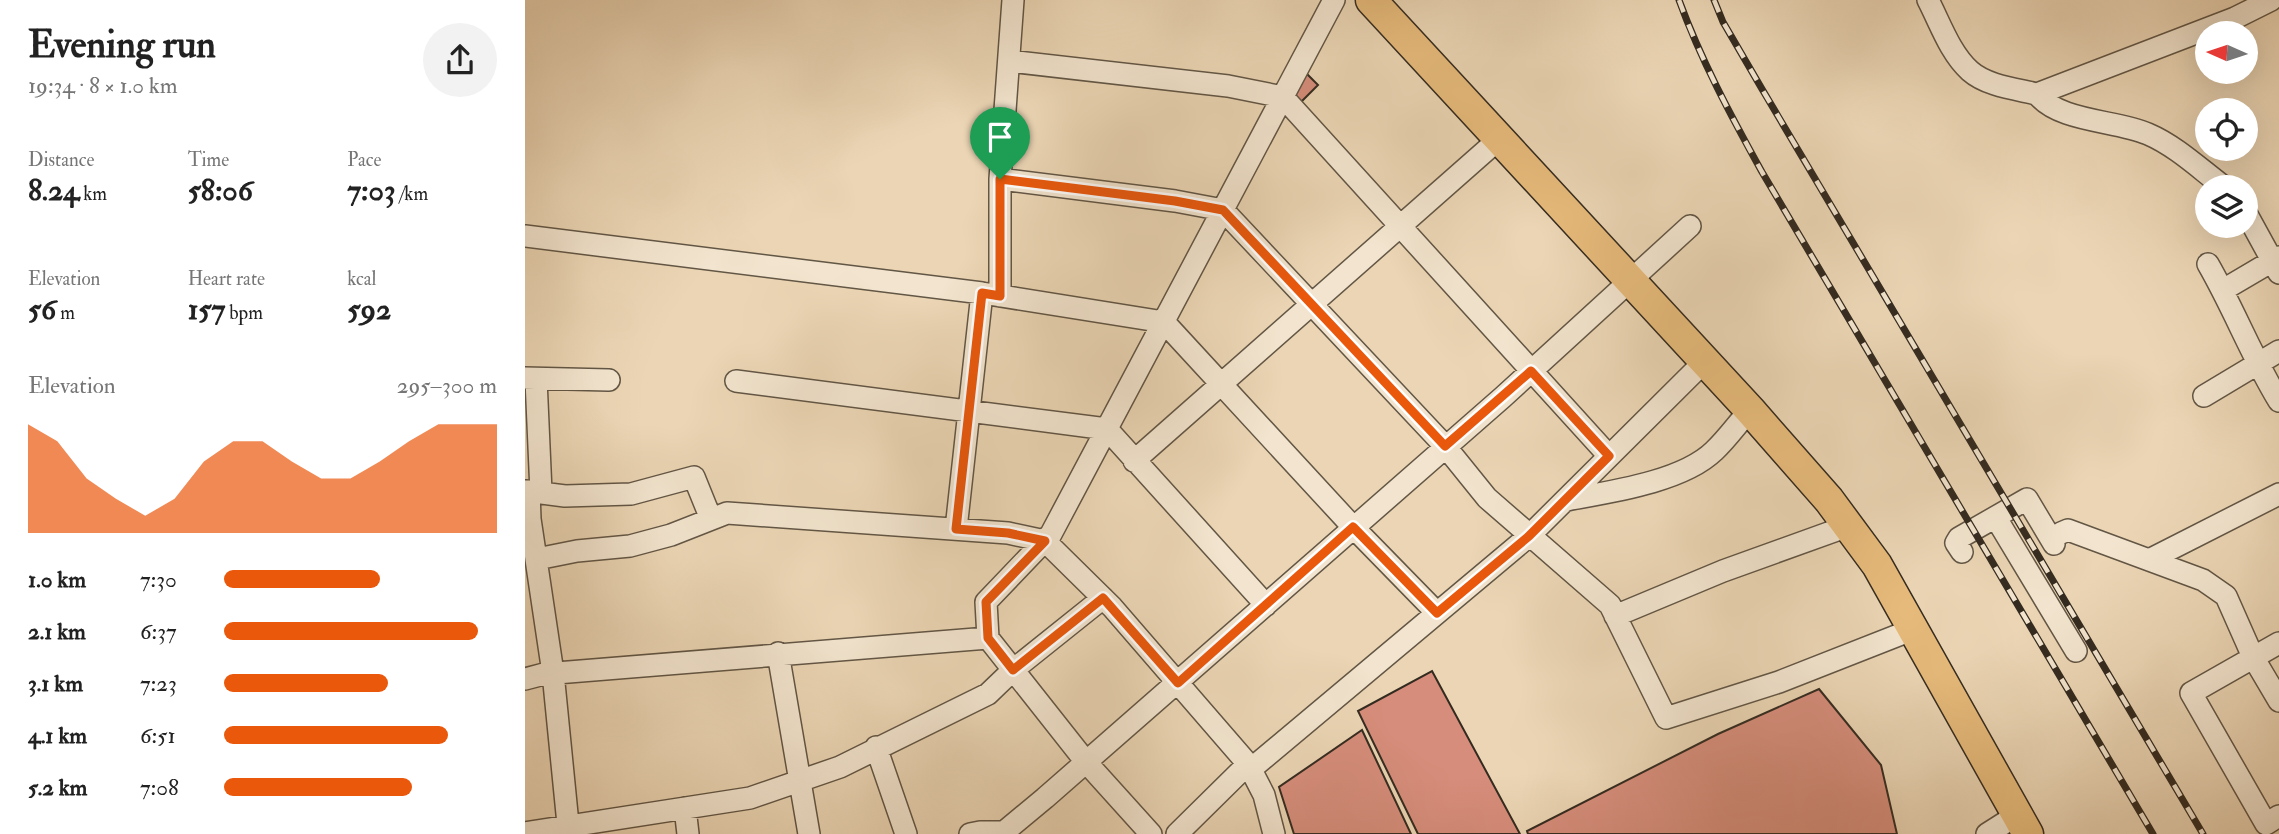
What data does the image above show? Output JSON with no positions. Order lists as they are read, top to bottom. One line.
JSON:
{"north":"left","page":{"heading":["Evening run","19:34 · 8 × 1.0 km"],"stats":[["Distance","8.24 km"],["Time","58:06"],["Pace","7:03 /km"],["Elevation","56 m"],["Heart rate","157 bpm"],["kcal","592"]],"chart":["Elevation","295–300 m"],"list":[{"name":"1.0 km","note":"7:30"},{"name":"2.1 km","note":"6:37"},{"name":"3.1 km","note":"7:23"},{"name":"4.1 km","note":"6:51"},{"name":"5.2 km","note":"7:08"}]}}
